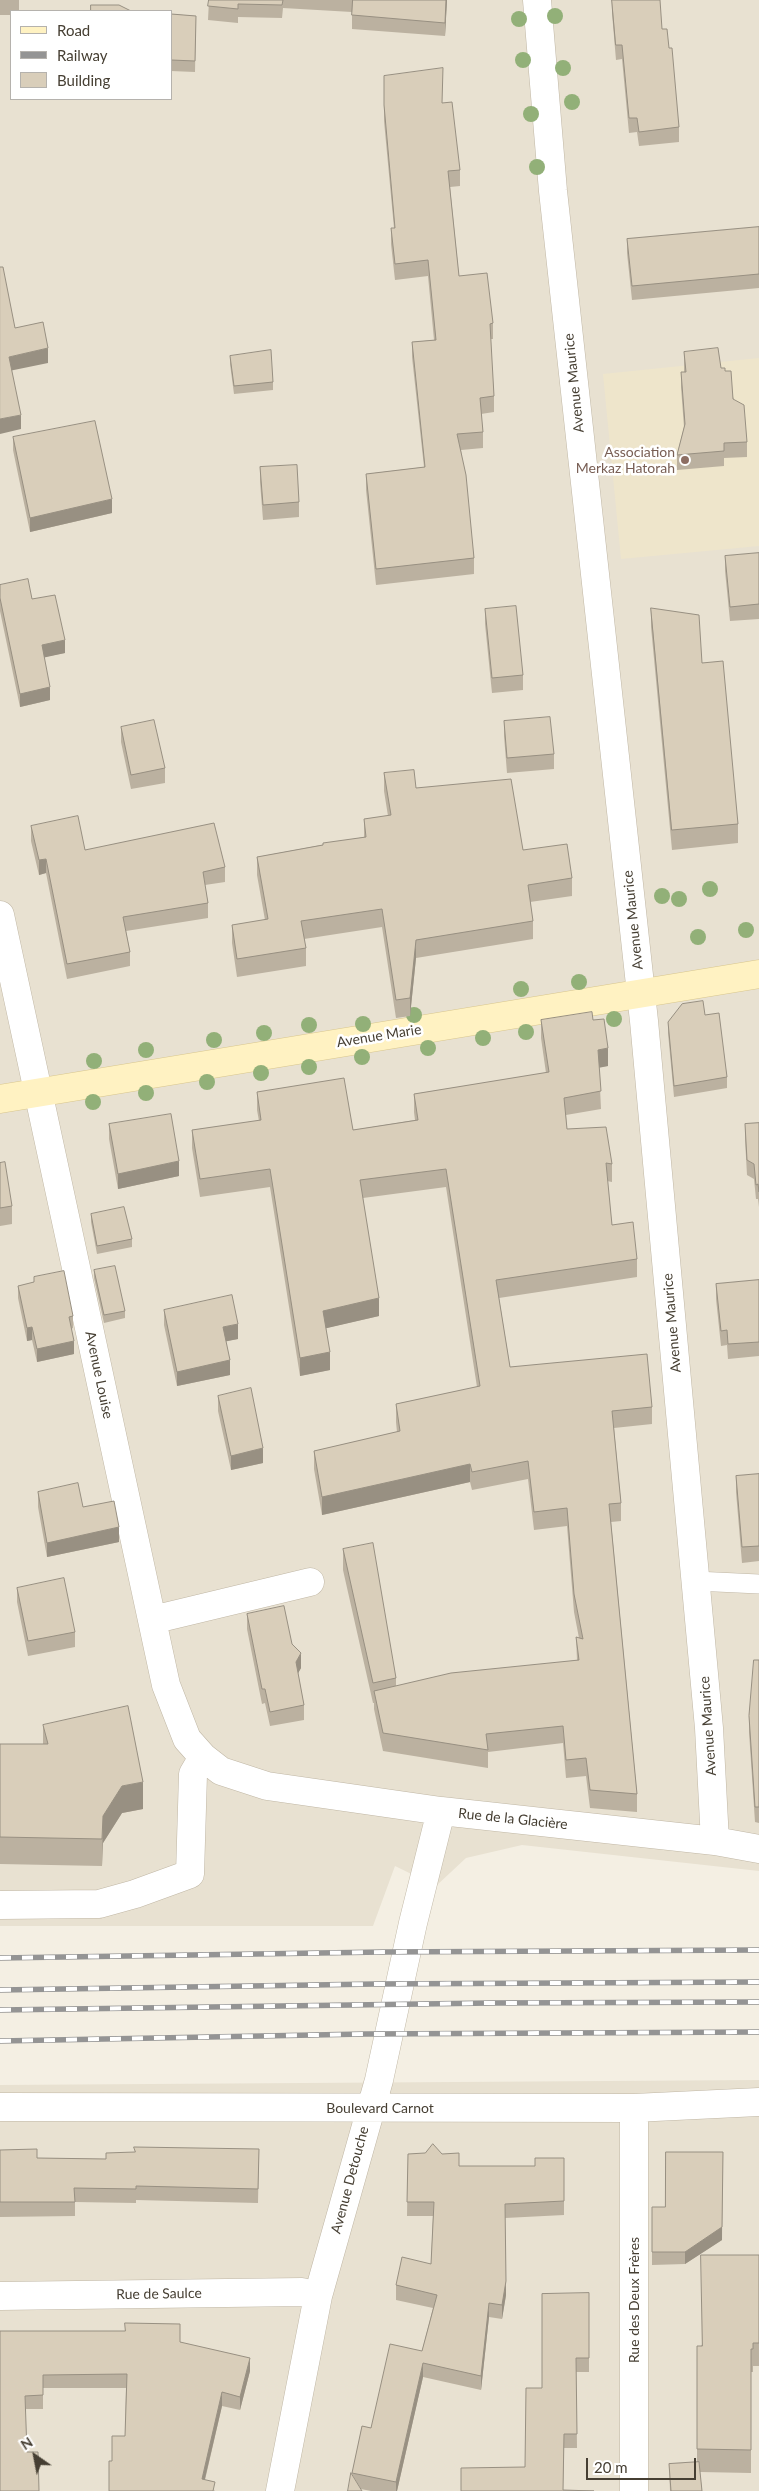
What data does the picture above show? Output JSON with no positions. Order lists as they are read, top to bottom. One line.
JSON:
{"streets":{"street":["Avenue Maurice","Avenue Marie","Avenue Louise","Rue de la Glacière","Boulevard Carnot","Avenue Detouche","Rue de Saulce","Rue des Deux Frères"]},"crossings":[["Avenue Maurice","Avenue Marie"],["Avenue Maurice","Rue de la Glacière"],["Avenue Marie","Avenue Louise"],["Avenue Louise","Rue de la Glacière"],["Rue de la Glacière","Avenue Detouche"],["Boulevard Carnot","Avenue Detouche"],["Boulevard Carnot","Rue des Deux Frères"],["Avenue Detouche","Rue de Saulce"]],"places":["Association Merkaz Hatorah"],"legend":["Road","Railway","Building"],"scale_bar":"20 m","north":"top left"}
